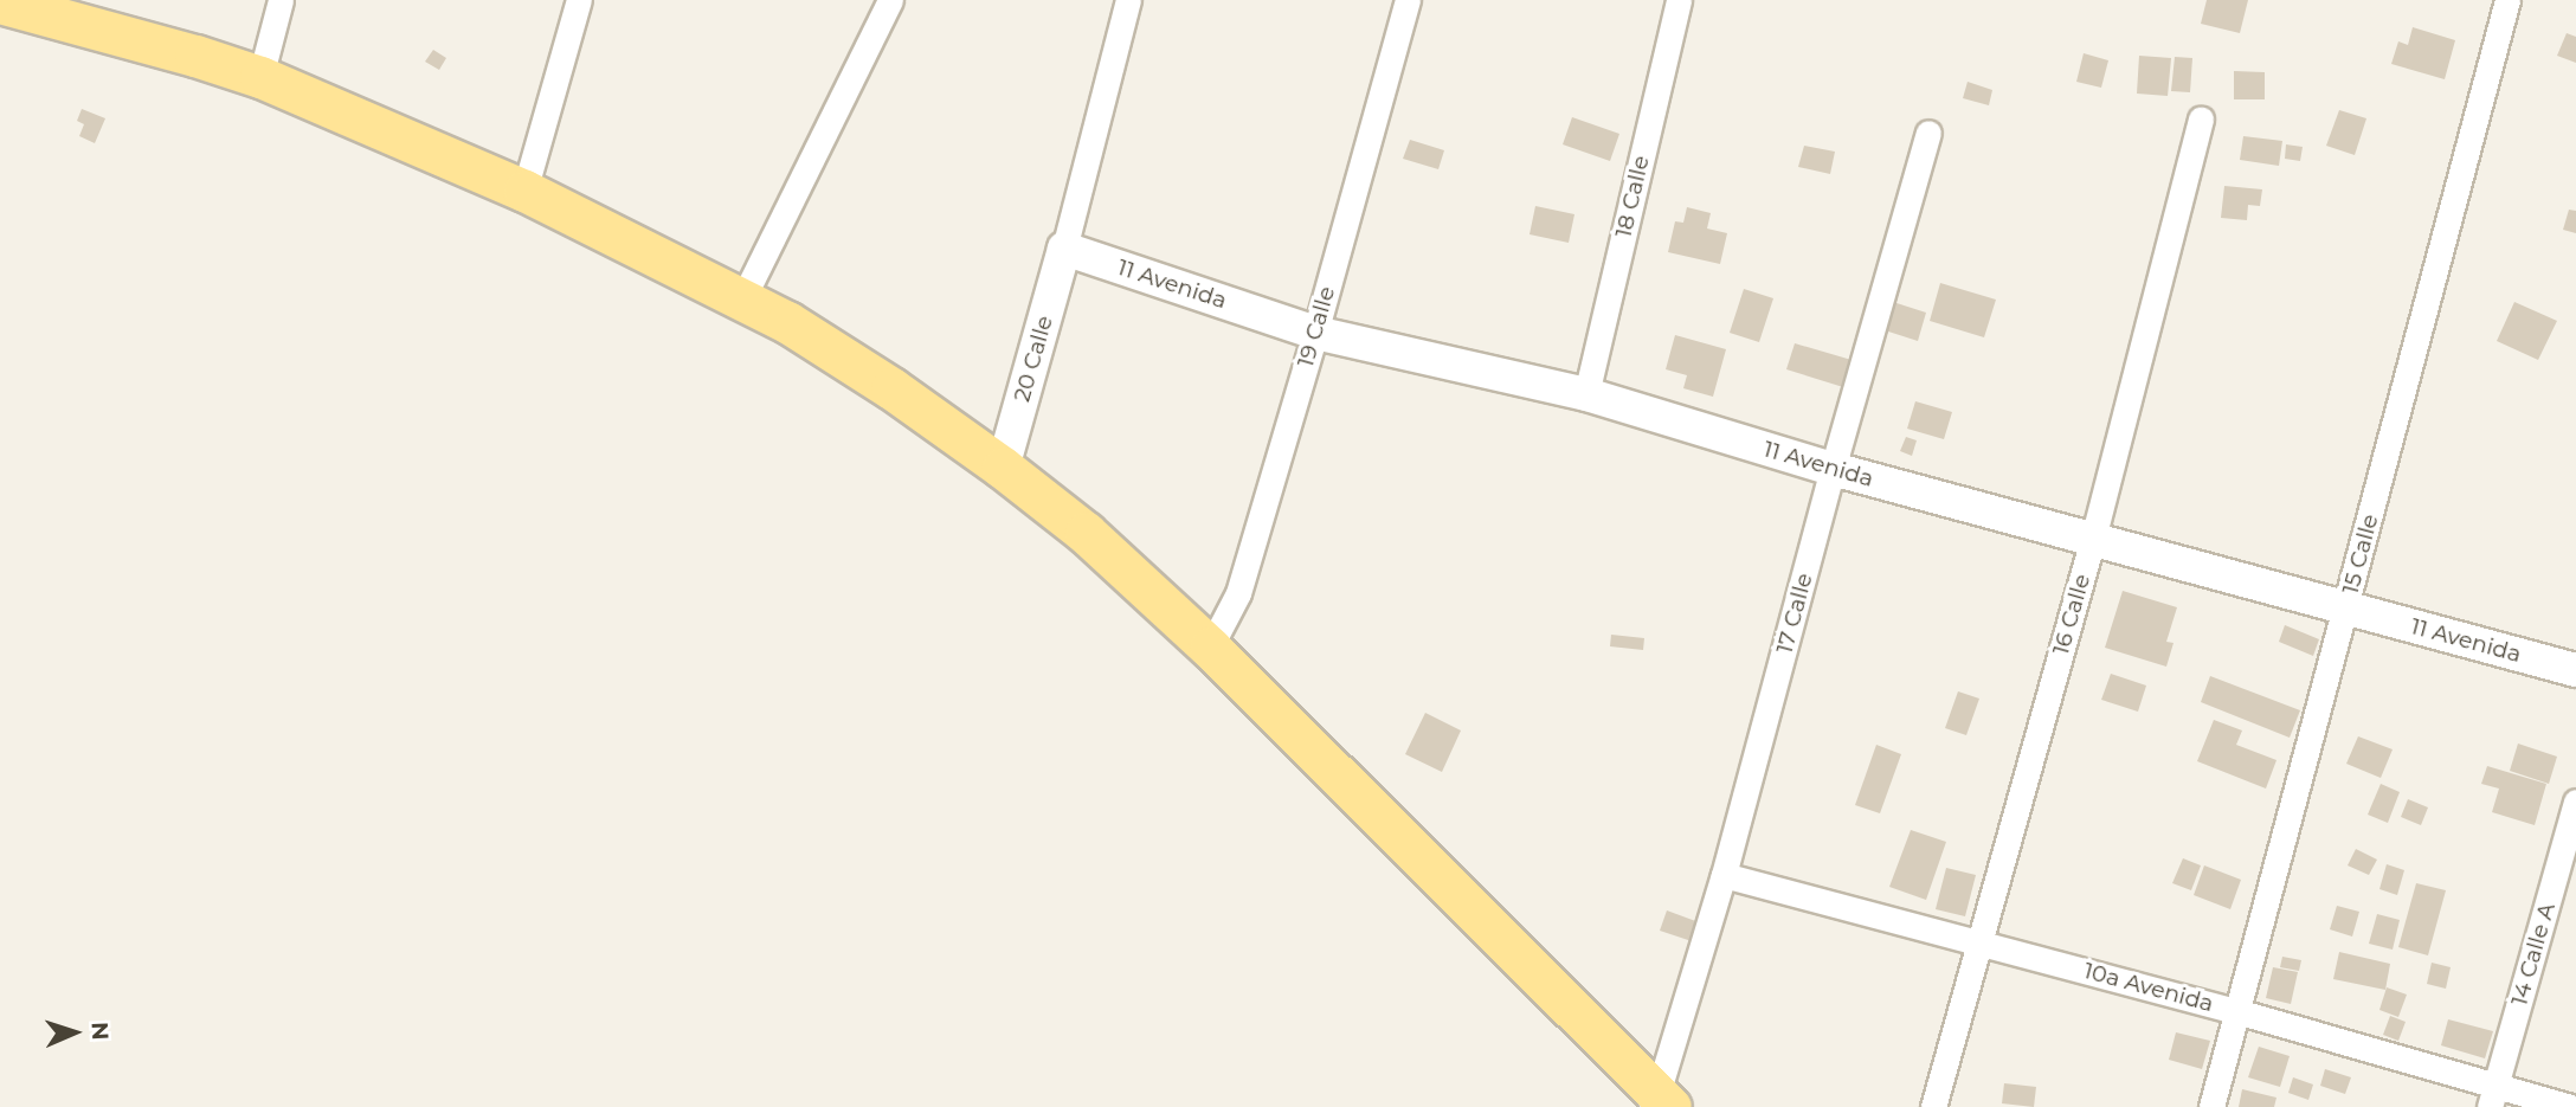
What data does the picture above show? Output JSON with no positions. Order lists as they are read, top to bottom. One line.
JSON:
{"streets":{"street":["18 Calle","11 Avenida","19 Calle","20 Calle","15 Calle","17 Calle","16 Calle","14 Calle A","10a Avenida"]},"crossings":[["18 Calle","11 Avenida"],["11 Avenida","19 Calle"],["11 Avenida","20 Calle"],["11 Avenida","15 Calle"],["11 Avenida","17 Calle"],["11 Avenida","16 Calle"],["15 Calle","10a Avenida"],["17 Calle","10a Avenida"],["16 Calle","10a Avenida"],["14 Calle A","10a Avenida"]],"north":"right"}
